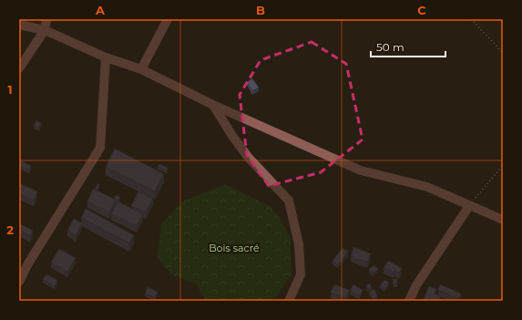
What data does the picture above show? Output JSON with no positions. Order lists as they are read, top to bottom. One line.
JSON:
{"parks":["Bois sacré"],"scale_bar":"50 m","grid":{"columns":["A","B","C"],"rows":["1","2"]}}
